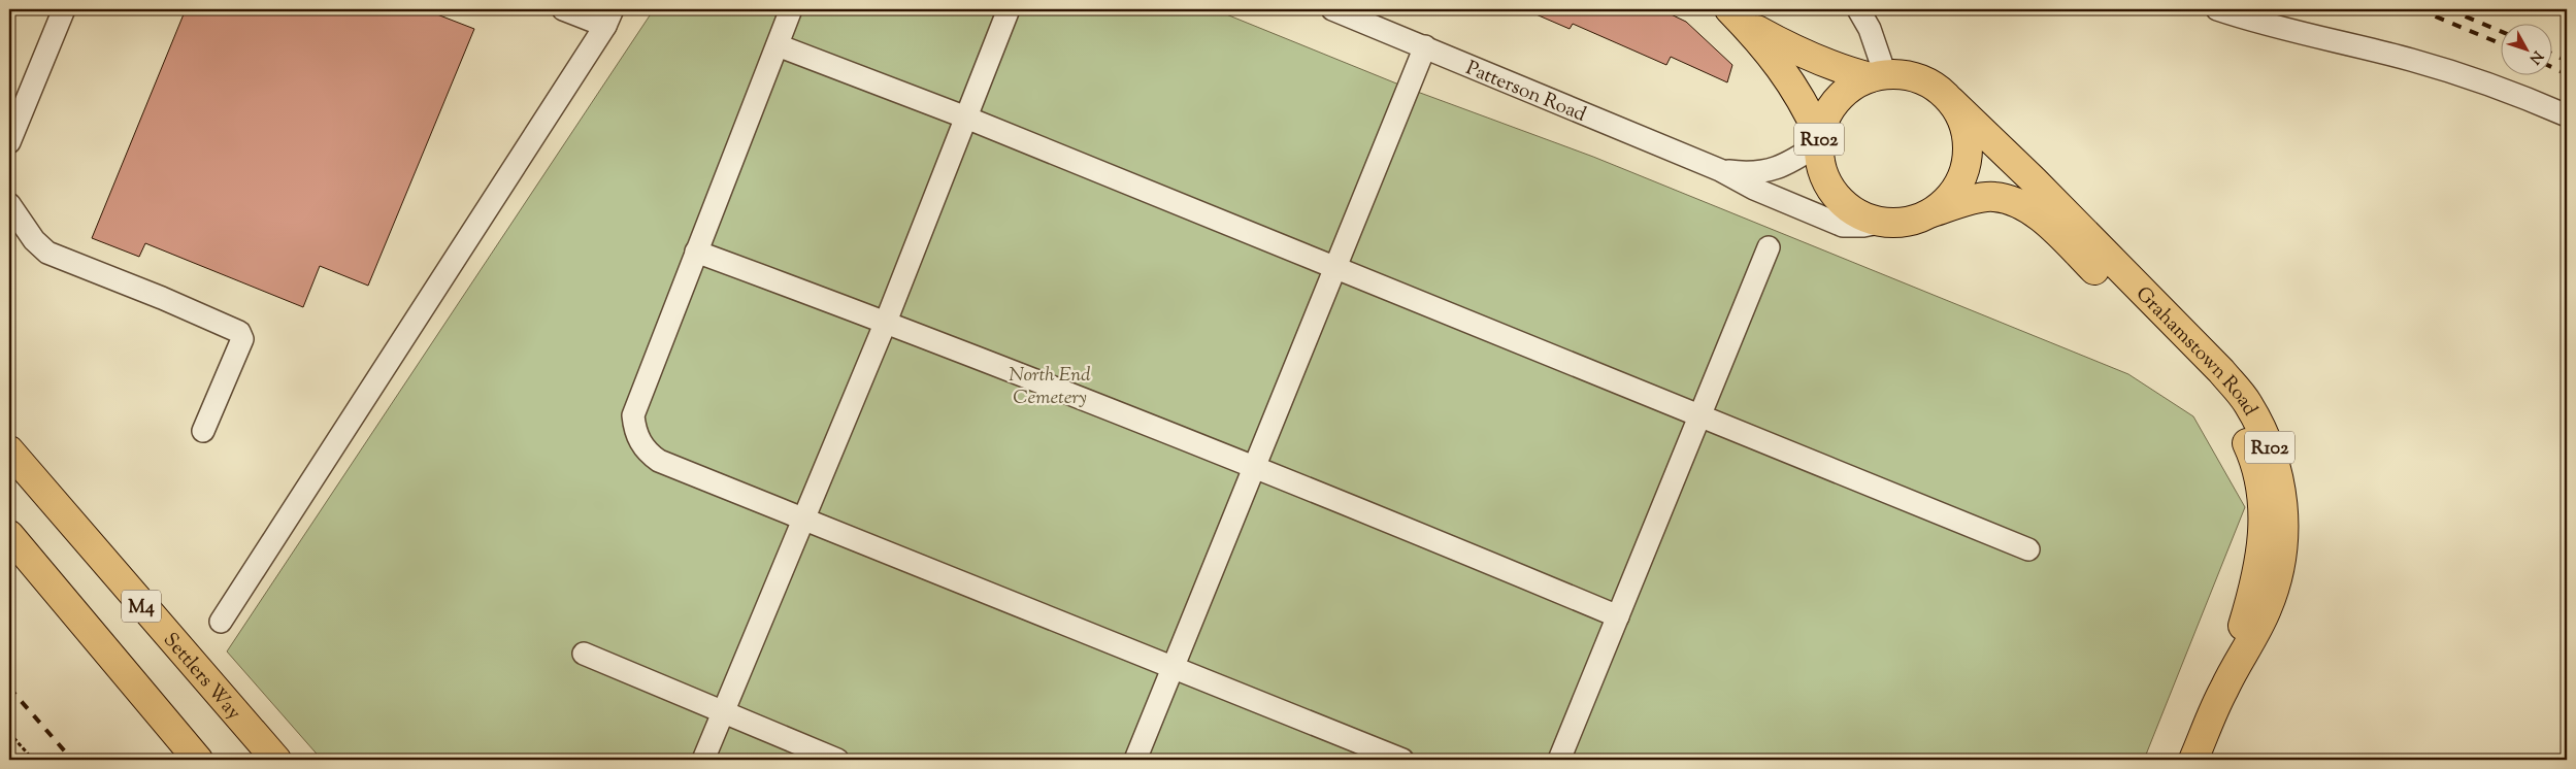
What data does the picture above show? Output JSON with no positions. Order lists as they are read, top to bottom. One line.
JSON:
{"streets":{"main road":["R102","Grahamstown Road","M4","Settlers Way"],"street":["Patterson Road"]},"crossings":[["Patterson Road","R102"],["Patterson Road","Grahamstown Road"],["R102","Grahamstown Road"]],"parks":["North End Cemetery"],"north":"bottom right"}
